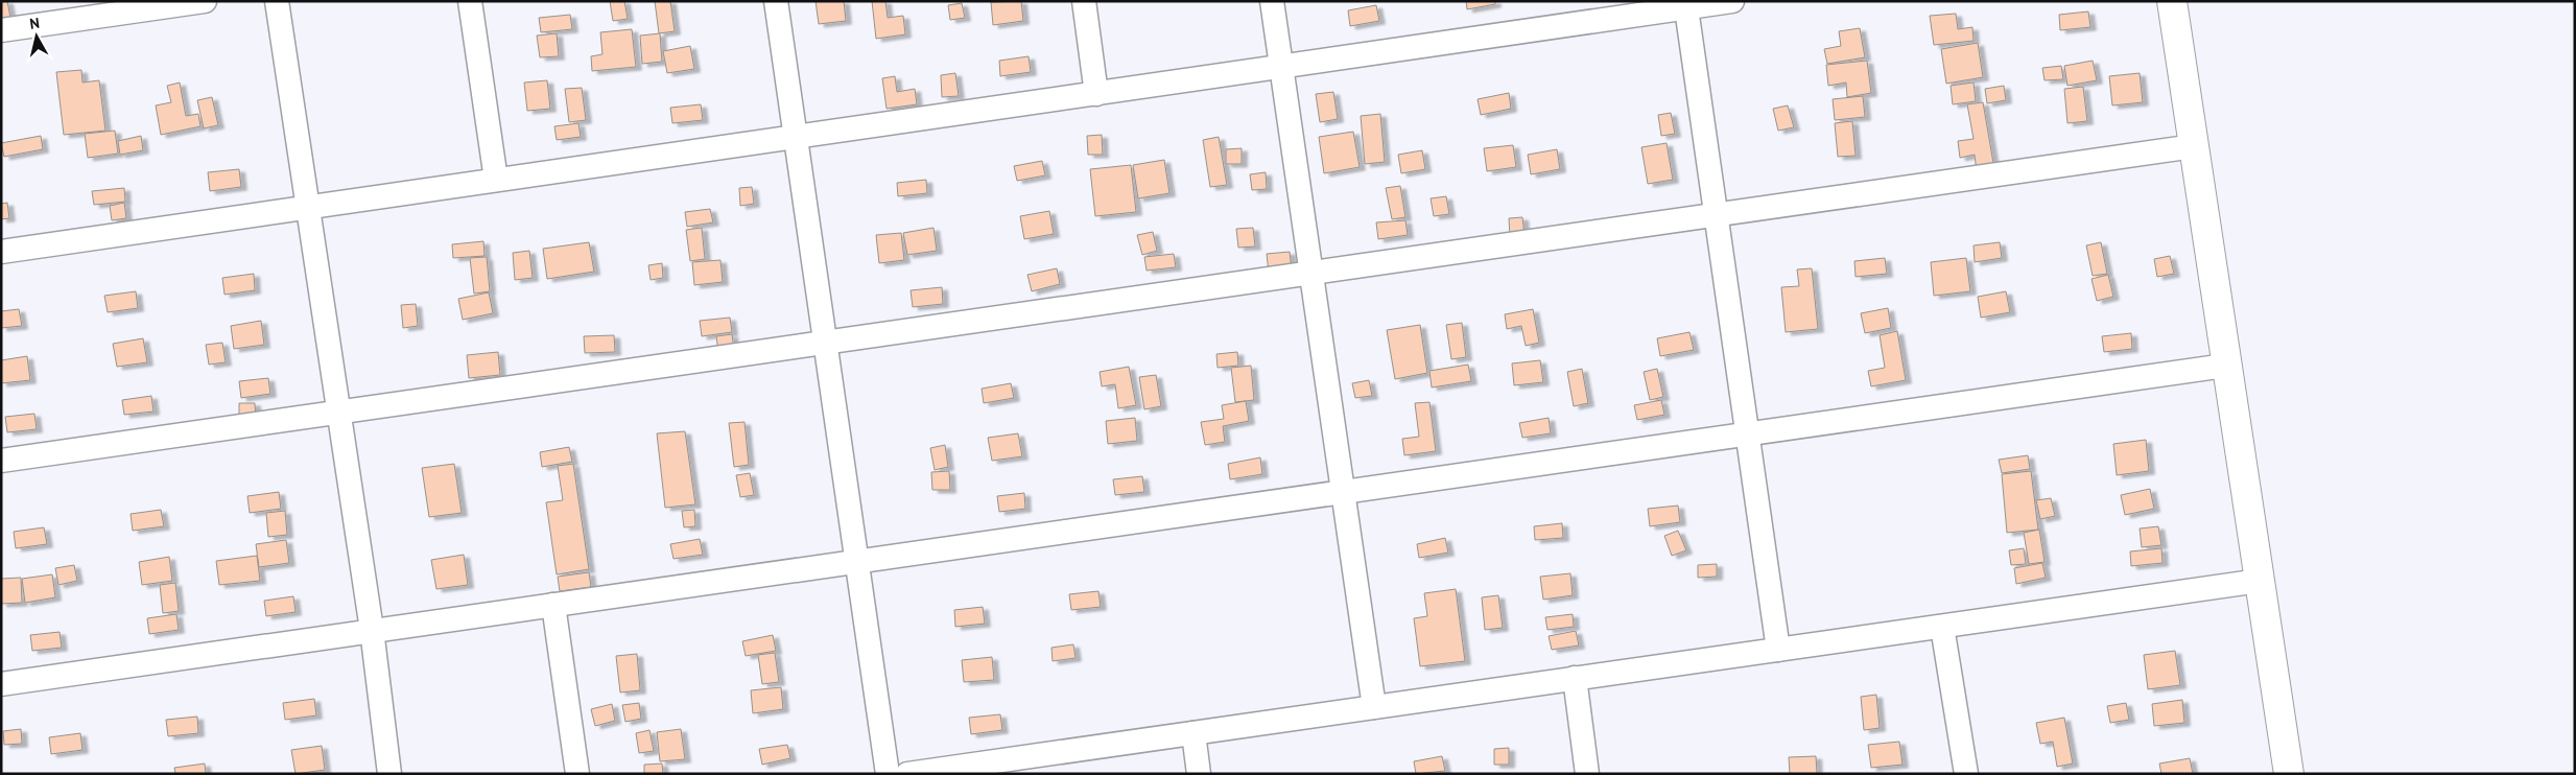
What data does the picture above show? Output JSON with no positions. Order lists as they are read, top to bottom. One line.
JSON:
{"north":"top"}
